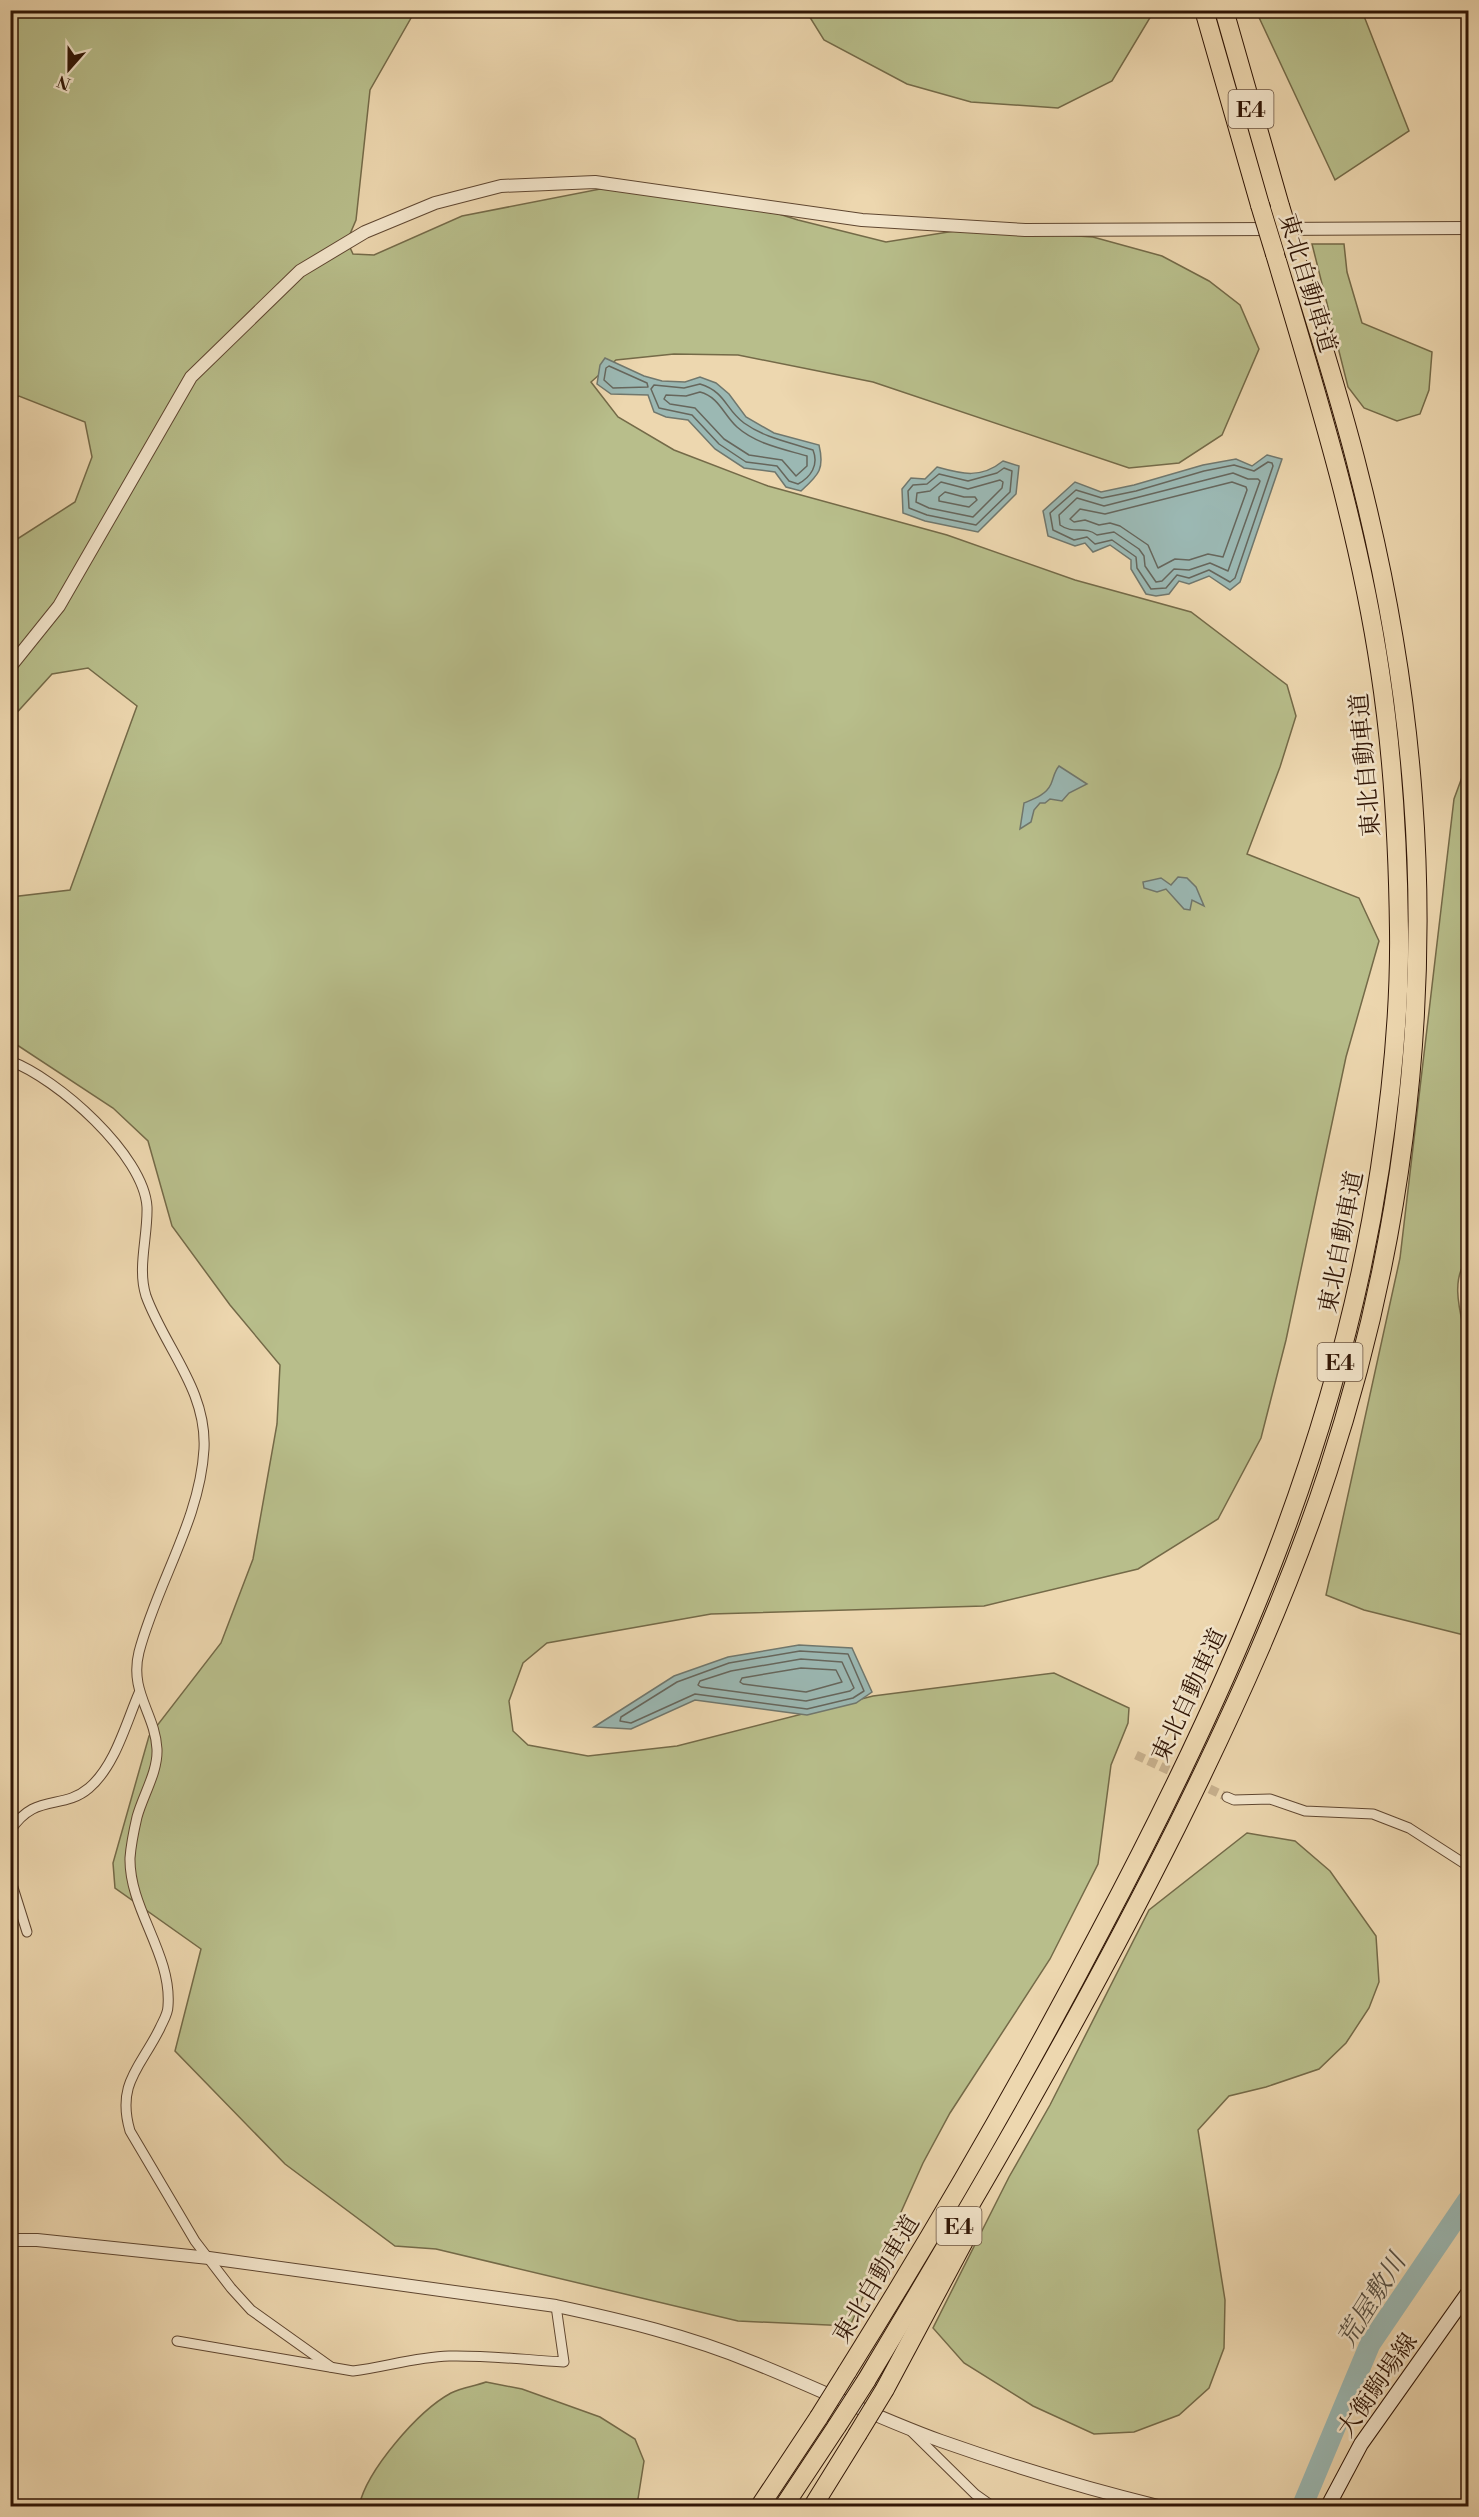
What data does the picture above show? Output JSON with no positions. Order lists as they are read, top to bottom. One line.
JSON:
{"streets":{"highway":["E4","東北自動車道"],"main road":["大衡駒場線"]},"water":["荒屋敷川"],"north":"bottom"}
